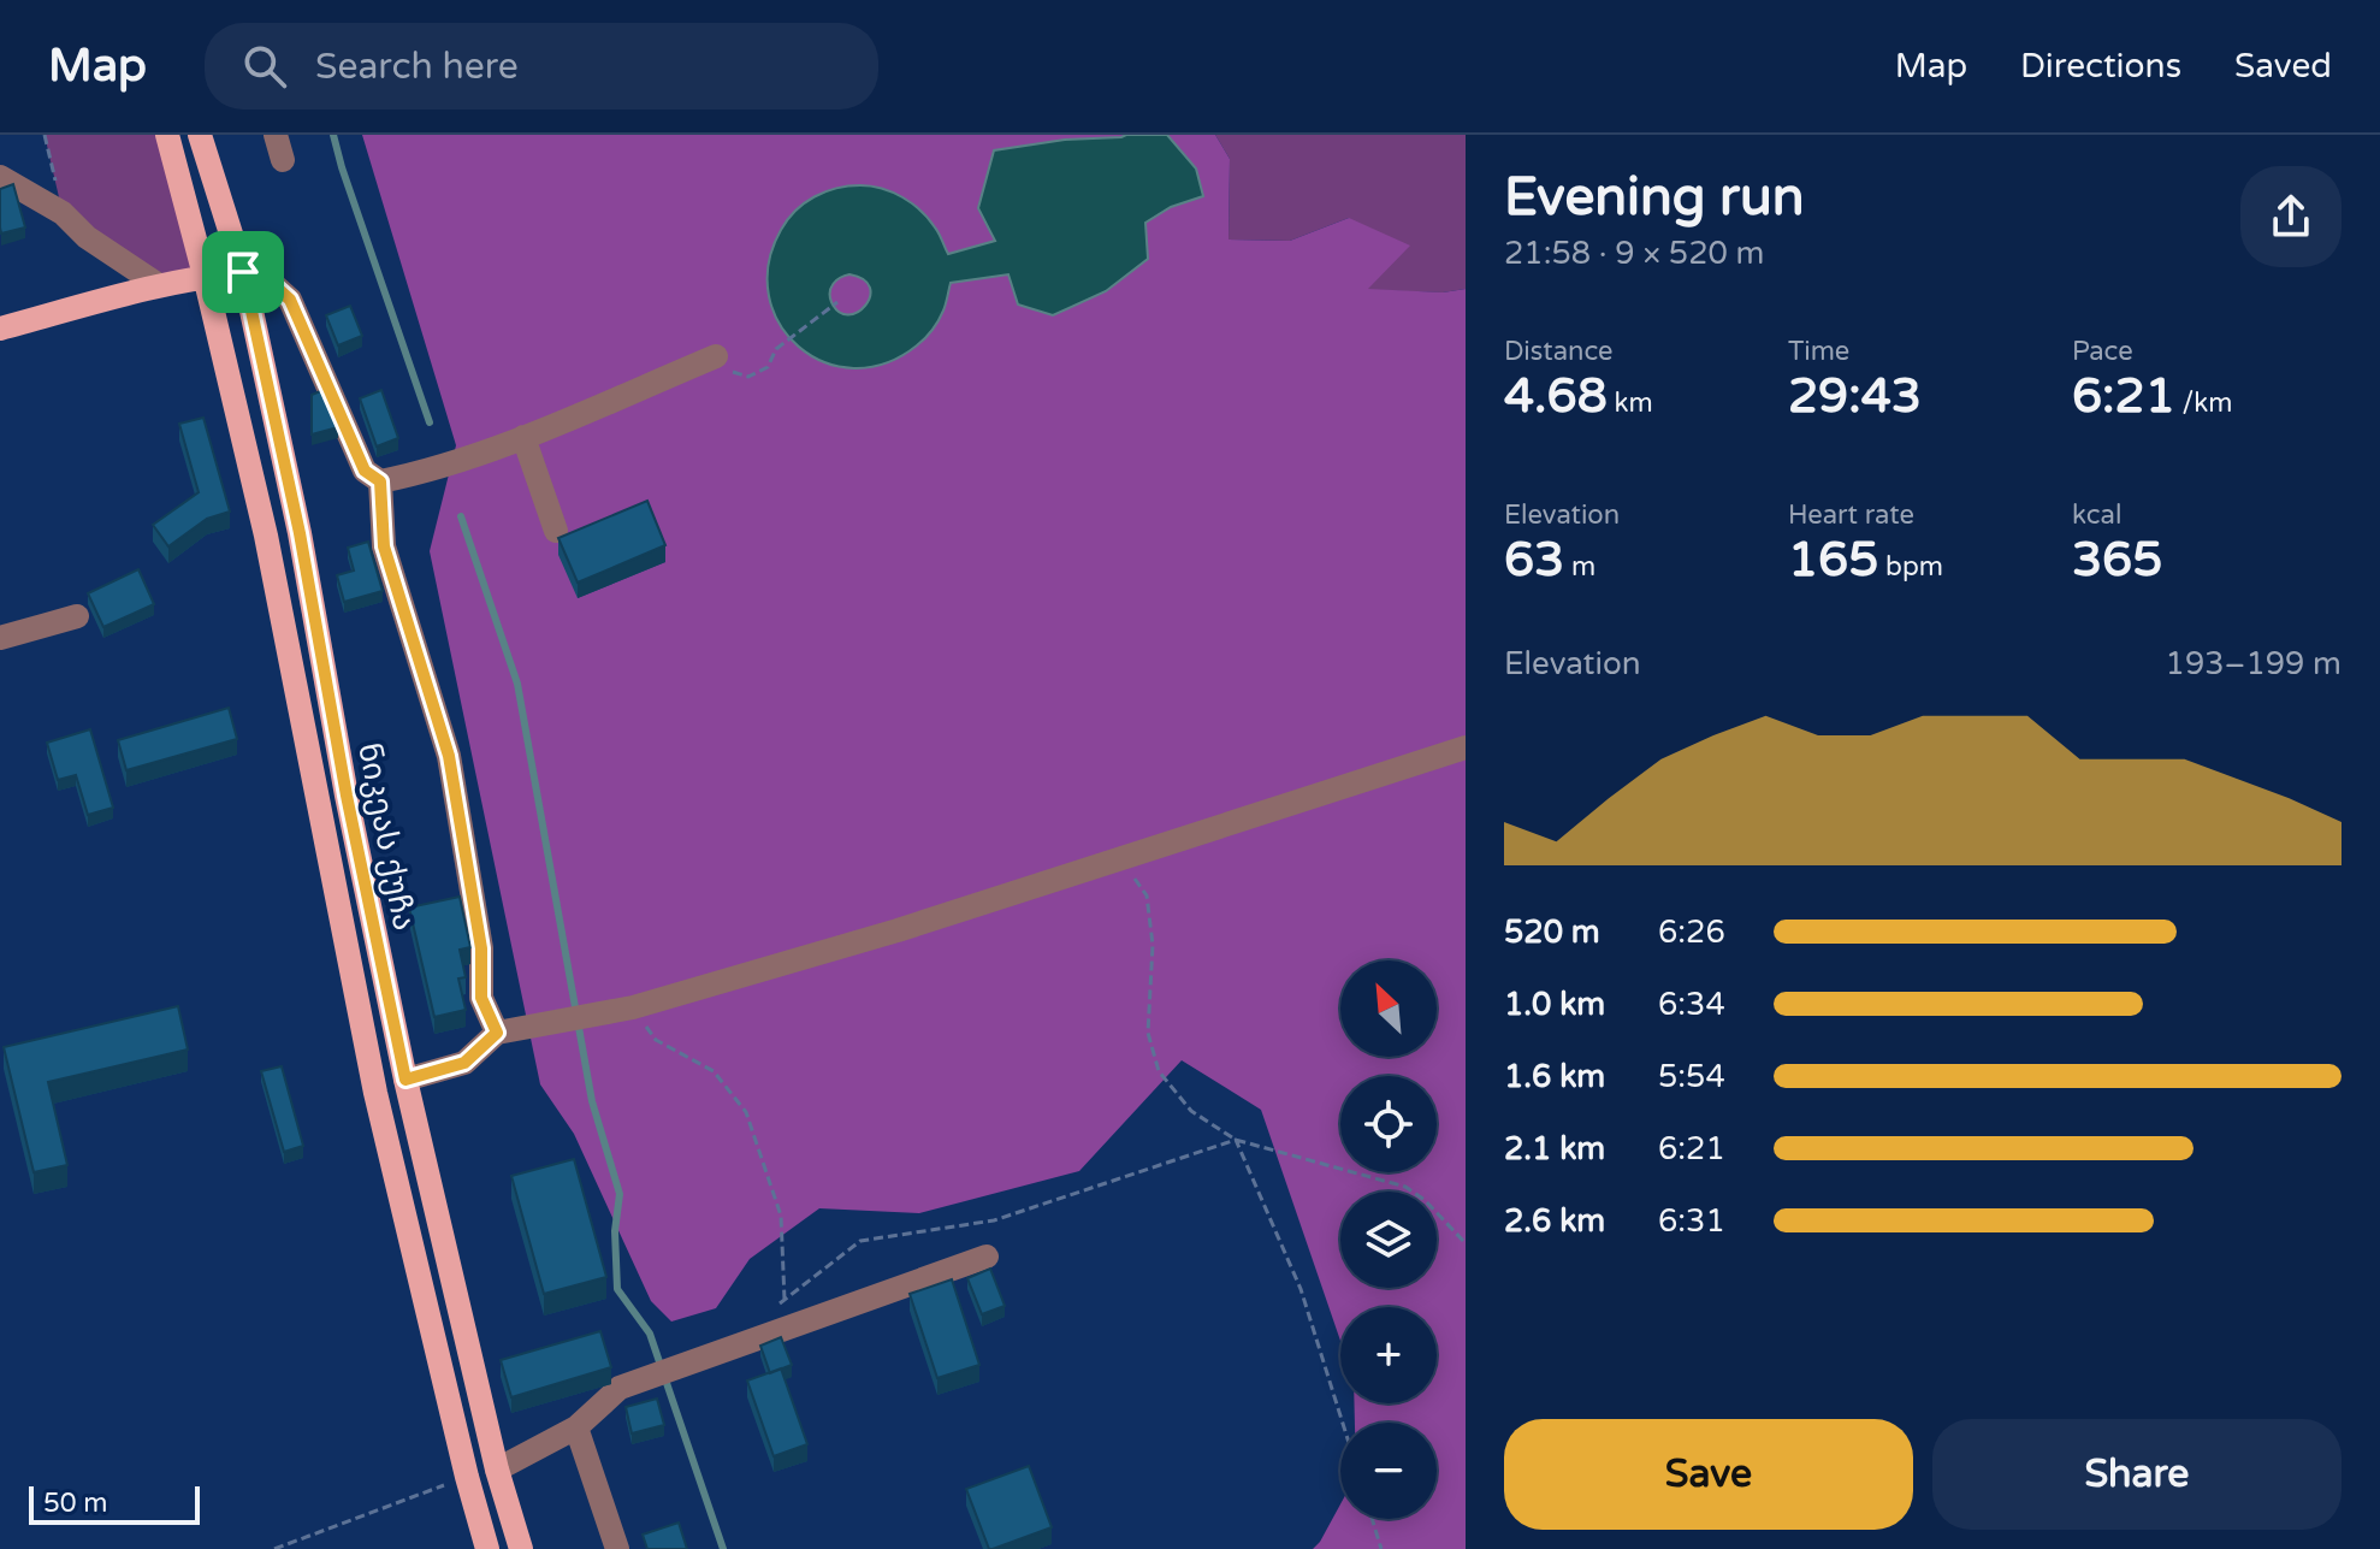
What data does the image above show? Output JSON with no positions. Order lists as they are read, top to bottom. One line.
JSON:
{"streets":{"main road":["ნიკეას ქუჩა"]},"scale_bar":"50 m","north":"top left","page":{"header":"Map","search":"Search here","nav":["Map","Directions","Saved"],"heading":["Evening run","21:58 · 9 × 520 m"],"stats":[["Distance","4.68 km"],["Time","29:43"],["Pace","6:21 /km"],["Elevation","63 m"],["Heart rate","165 bpm"],["kcal","365"]],"chart":["Elevation","193–199 m"],"list":[{"name":"520 m","note":"6:26"},{"name":"1.0 km","note":"6:34"},{"name":"1.6 km","note":"5:54"},{"name":"2.1 km","note":"6:21"},{"name":"2.6 km","note":"6:31"}],"map_buttons":["+","−"],"buttons":["Save","Share"],"scale":"50 m"}}
